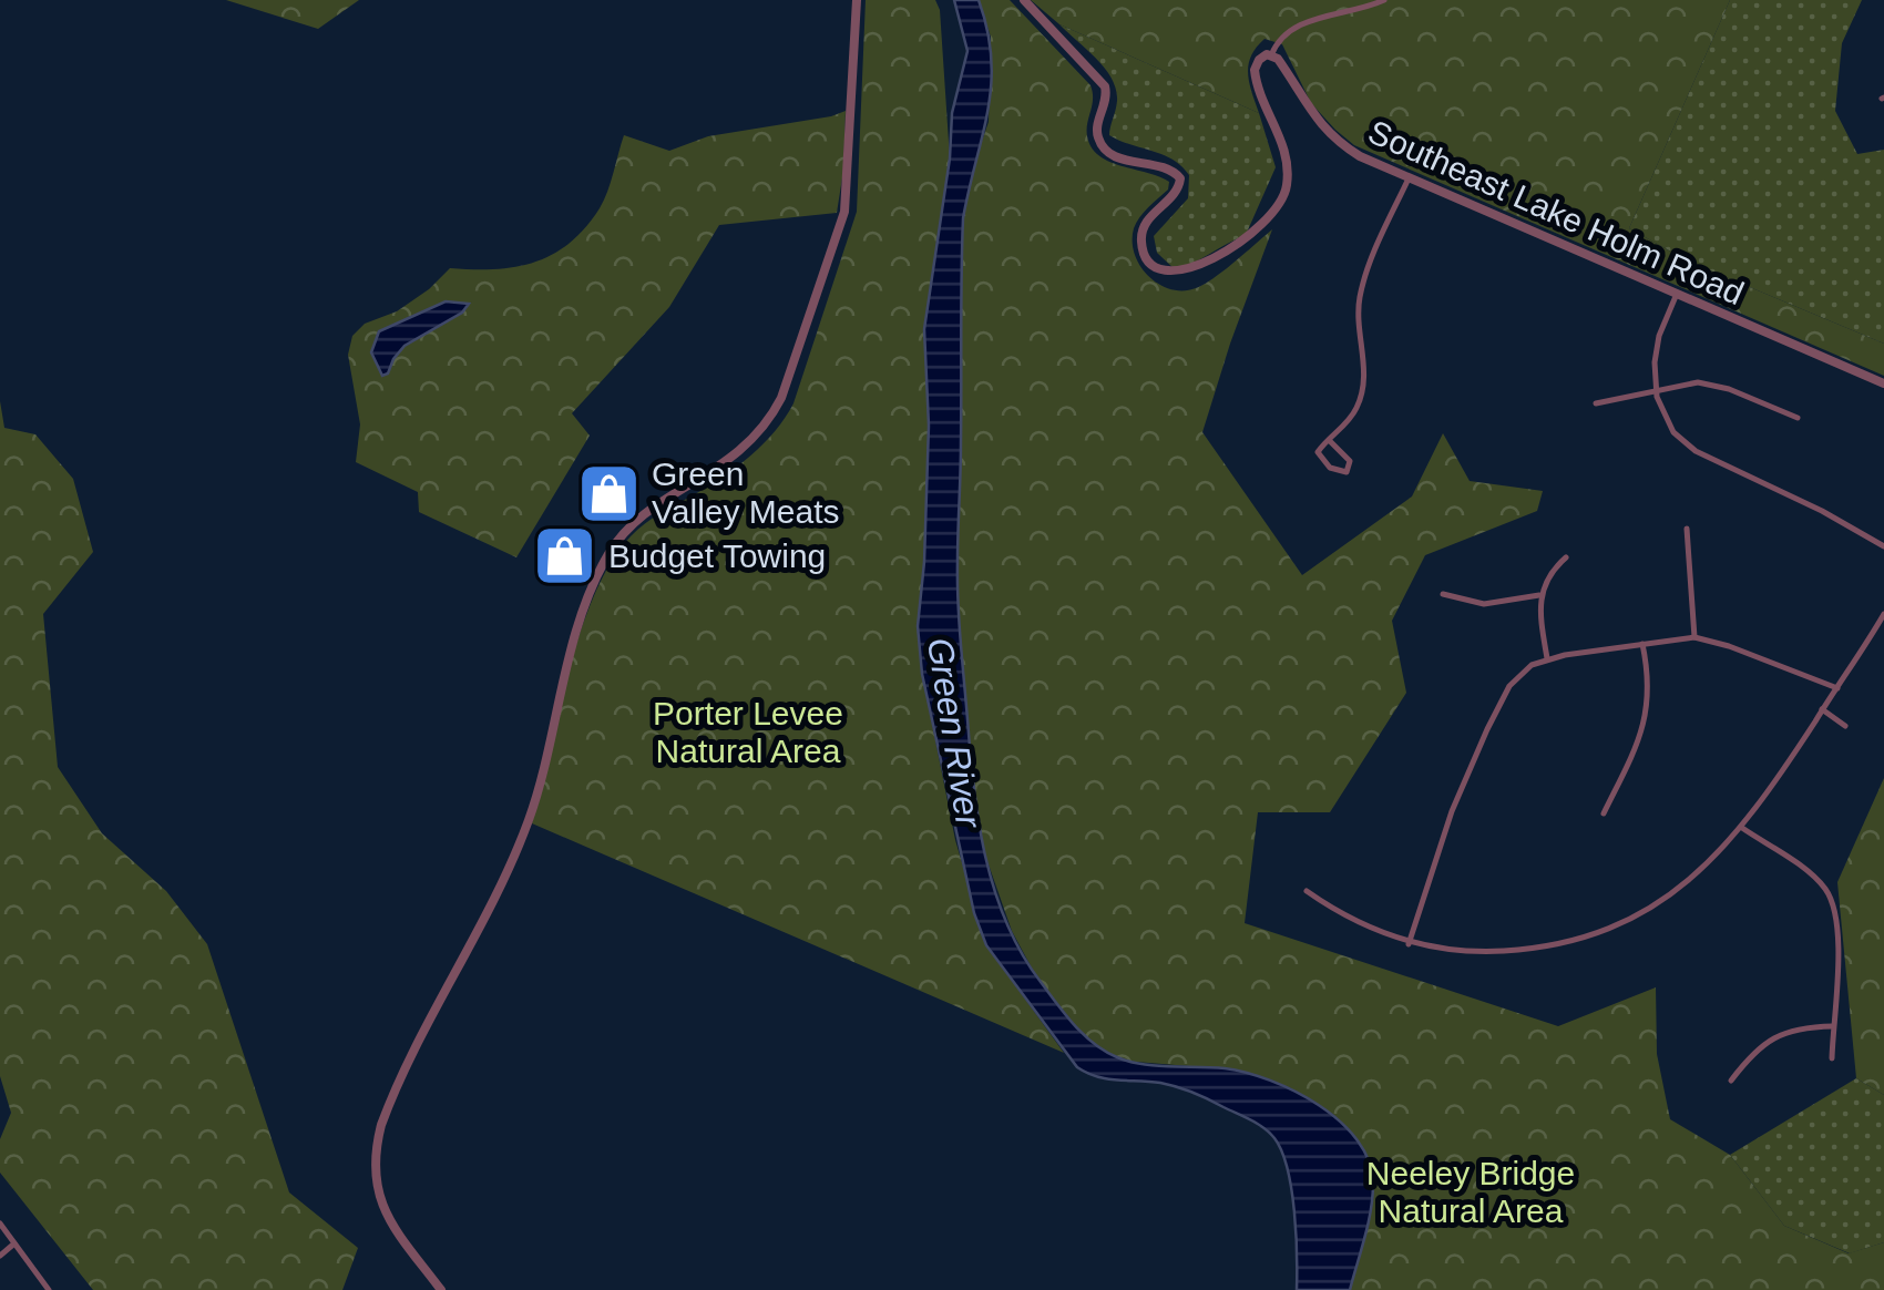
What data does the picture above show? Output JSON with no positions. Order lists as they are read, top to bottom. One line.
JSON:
{"streets":{"street":["Southeast Lake Holm Road"]},"water":["Green River"],"parks":["Porter Levee Natural Area","Neeley Bridge Natural Area"],"places":{"shop":["Green Valley Meats","Budget Towing"]}}
